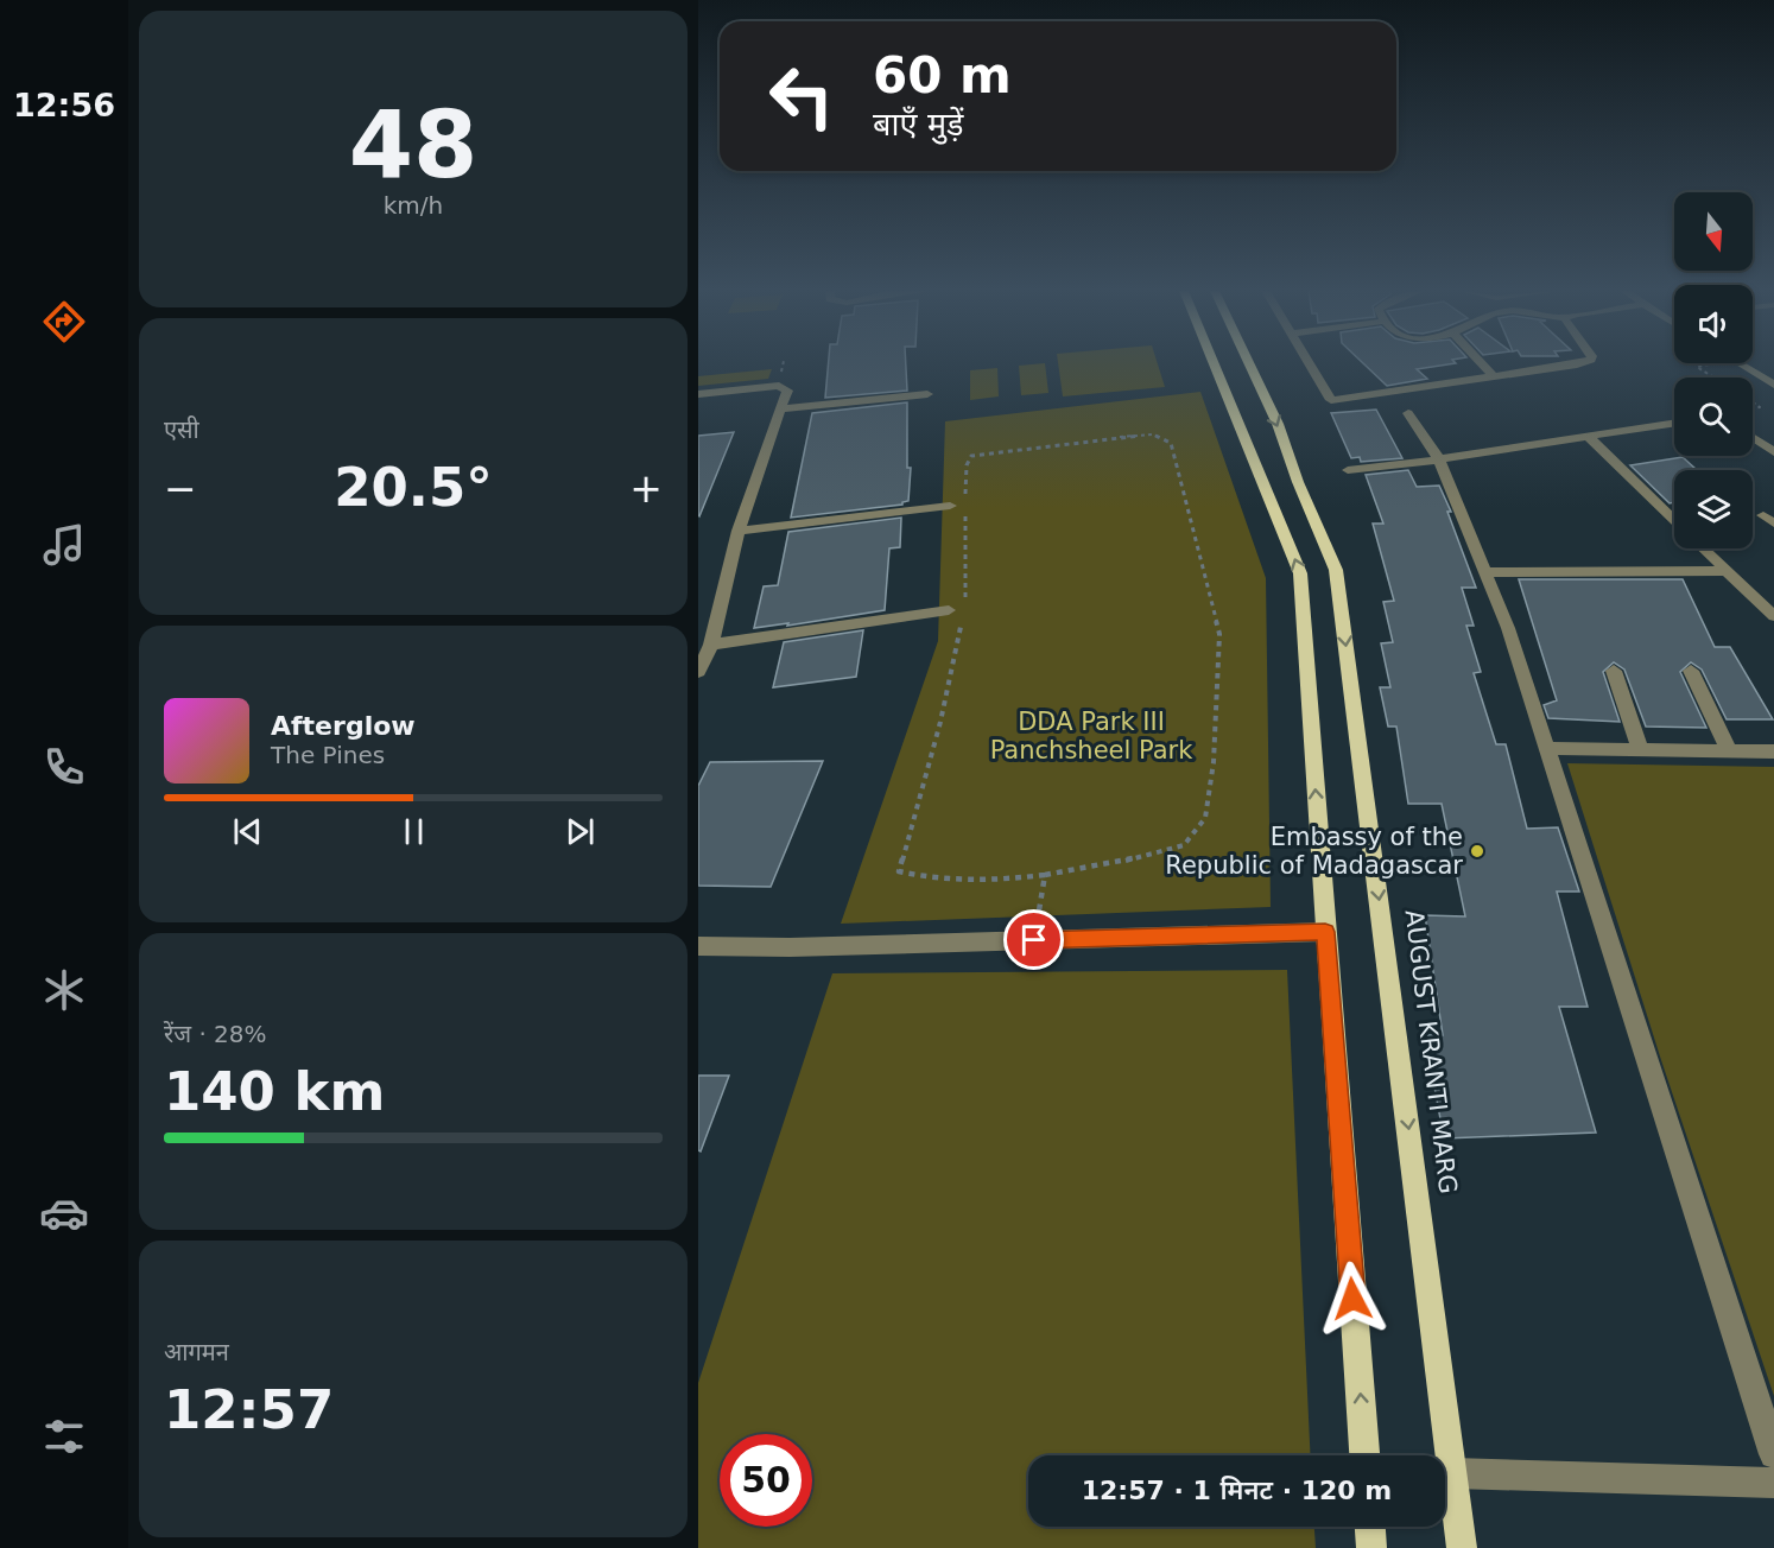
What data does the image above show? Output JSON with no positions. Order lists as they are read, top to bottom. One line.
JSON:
{"streets":{"main road":["AUGUST KRANTI MARG"]},"parks":["DDA Park III Panchsheel Park"],"places":["Embassy of the Republic of Madagascar"],"north":"bottom","page":{"tabs":"12:56","tile":[["48","km/h"],"एसी",["रेंज · 28%","140 km"],["आगमन","12:57"]],"turn":["60 m","बाएँ मुड़ें"],"heat":["−","20.5°","+"],"song":["Afterglow","The Pines"],"limit":"50","trip":"12:57 · 1 मिनट · 120 m"}}
